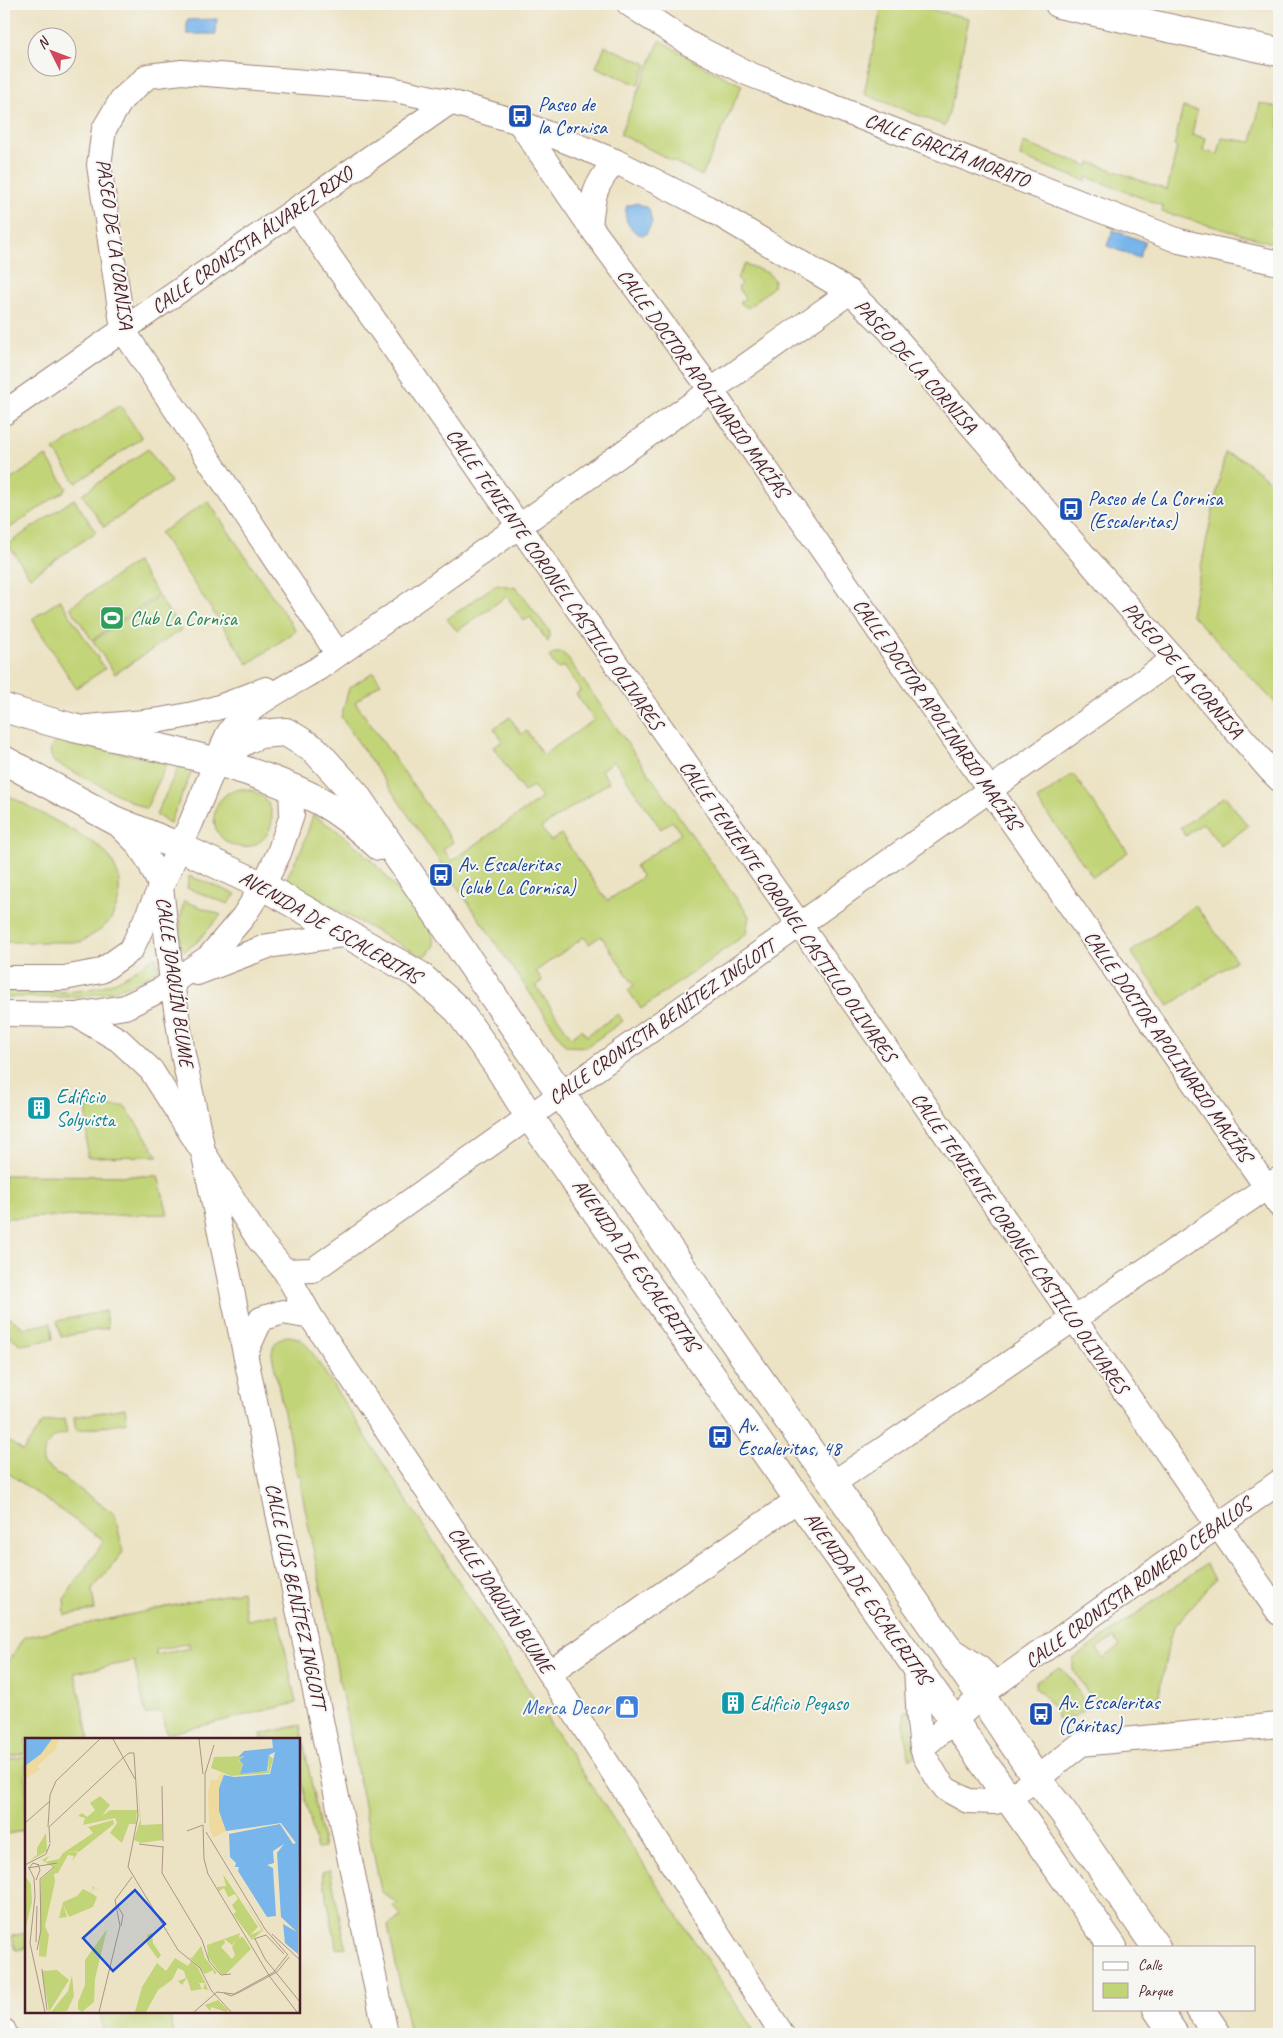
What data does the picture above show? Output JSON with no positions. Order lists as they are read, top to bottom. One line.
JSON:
{"streets":{"street":["CALLE GARCÍA MORATO","CALLE CRONISTA ÁLVAREZ RIXO","PASEO DE LA CORNISA","CALLE DOCTOR APOLINARIO MACÍAS","CALLE TENIENTE CORONEL CASTILLO OLIVARES","AVENIDA DE ESCALERITAS","CALLE JOAQUÍN BLUME","CALLE CRONISTA BENÍTEZ INGLOTT","CALLE CRONISTA ROMERO CEBALLOS","CALLE LUIS BENÍTEZ INGLOTT"]},"crossings":[["CALLE CRONISTA ÁLVAREZ RIXO","PASEO DE LA CORNISA"],["CALLE CRONISTA ÁLVAREZ RIXO","CALLE TENIENTE CORONEL CASTILLO OLIVARES"],["PASEO DE LA CORNISA","CALLE DOCTOR APOLINARIO MACÍAS"],["PASEO DE LA CORNISA","CALLE CRONISTA BENÍTEZ INGLOTT"],["CALLE DOCTOR APOLINARIO MACÍAS","CALLE CRONISTA BENÍTEZ INGLOTT"],["CALLE TENIENTE CORONEL CASTILLO OLIVARES","CALLE CRONISTA BENÍTEZ INGLOTT"],["CALLE TENIENTE CORONEL CASTILLO OLIVARES","CALLE CRONISTA ROMERO CEBALLOS"],["AVENIDA DE ESCALERITAS","CALLE JOAQUÍN BLUME"],["AVENIDA DE ESCALERITAS","CALLE CRONISTA BENÍTEZ INGLOTT"],["AVENIDA DE ESCALERITAS","CALLE CRONISTA ROMERO CEBALLOS"],["CALLE JOAQUÍN BLUME","CALLE CRONISTA BENÍTEZ INGLOTT"],["CALLE JOAQUÍN BLUME","CALLE LUIS BENÍTEZ INGLOTT"]],"places":{"bus stop":["Paseo de la Cornisa","Paseo de La Cornisa (Escaleritas)","Av. Escaleritas (club La Cornisa)","Av. Escaleritas, 48","Av. Escaleritas (Cáritas)"],"sports":["Club La Cornisa"],"building":["Edificio Solyvista","Edificio Pegaso"],"shop":["Merca Decor"]},"legend":["Calle","Parque"],"north":"top left"}
